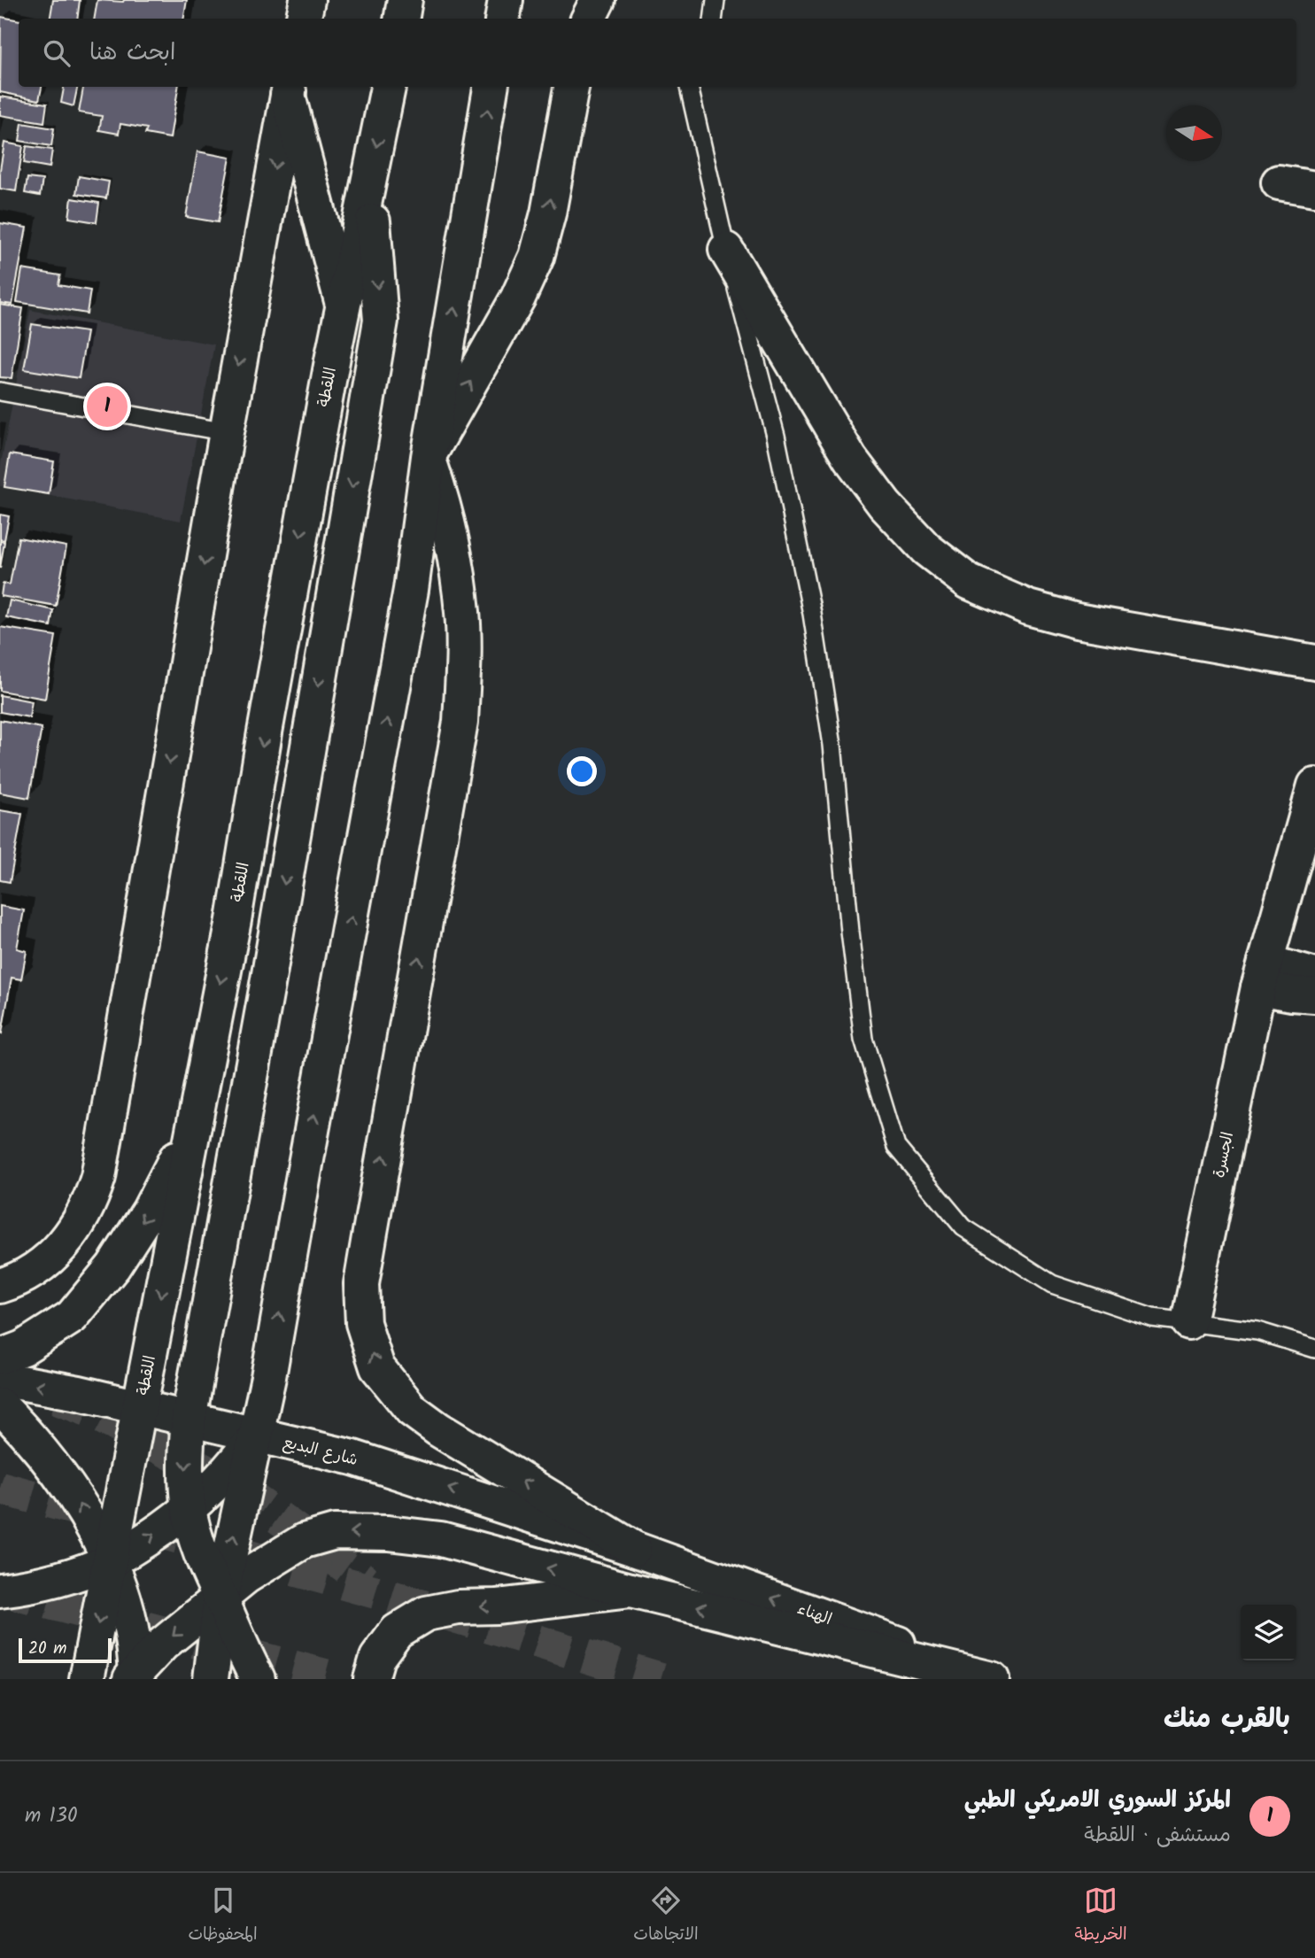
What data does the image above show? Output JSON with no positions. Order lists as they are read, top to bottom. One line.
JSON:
{"streets":{"main road":["اللقطة","الجسرة","شارع البديع","الهناء"]},"crossings":[["اللقطة","شارع البديع"],["شارع البديع","الهناء"]],"scale_bar":"20 m","north":"right","page":{"search":"ابحث هنا","pins":"1","scale":"20 m","heading":"بالقرب منك","list":[{"mark":"1","name":"المركز السوري الامريكي الطبي","note":"مستشفى · اللقطة","value":"130 m"}],"nav":["الخريطة","الاتجاهات","المحفوظات"]}}
